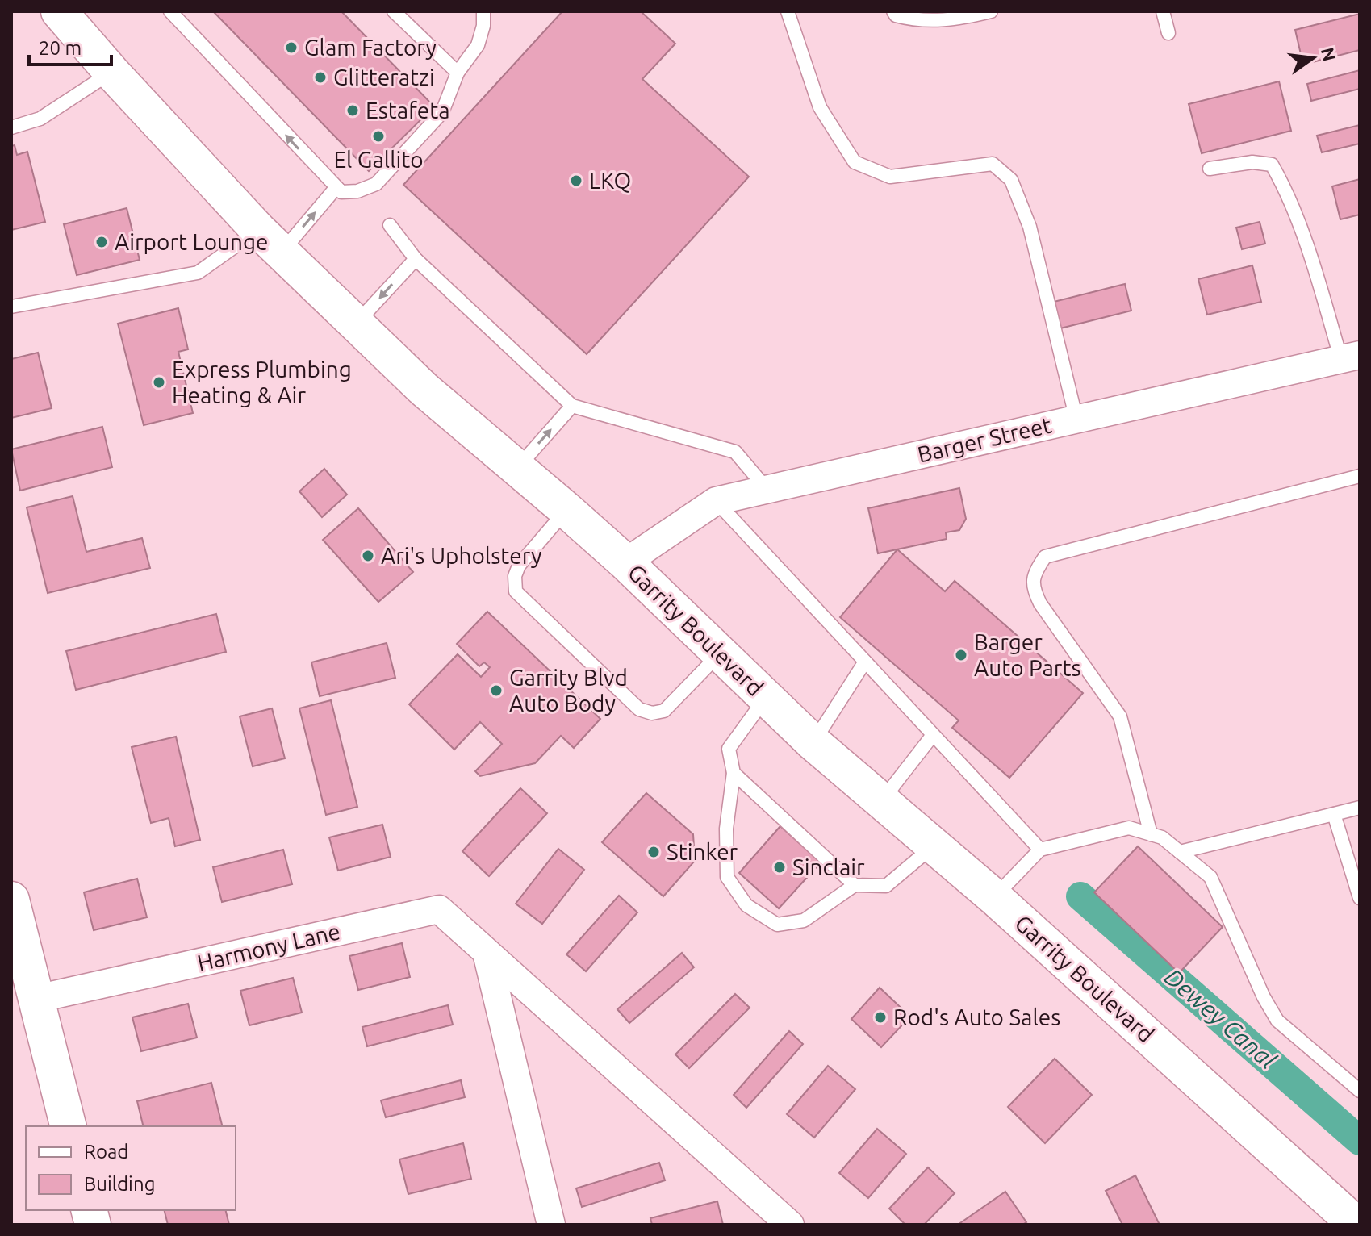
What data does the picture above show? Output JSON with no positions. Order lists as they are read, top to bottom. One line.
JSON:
{"streets":{"main road":["Garrity Boulevard"],"street":["Barger Street","Harmony Lane"]},"crossings":[["Barger Street","Garrity Boulevard"]],"water":["Dewey Canal"],"places":["Glam Factory","Glitteratzi","Estafeta","El Gallito","LKQ","Airport Lounge","Express Plumbing Heating & Air","Ari's Upholstery","Barger Auto Parts","Garrity Blvd Auto Body","Stinker","Sinclair","Rod's Auto Sales"],"legend":["Road","Building"],"scale_bar":"20 m","north":"right"}
